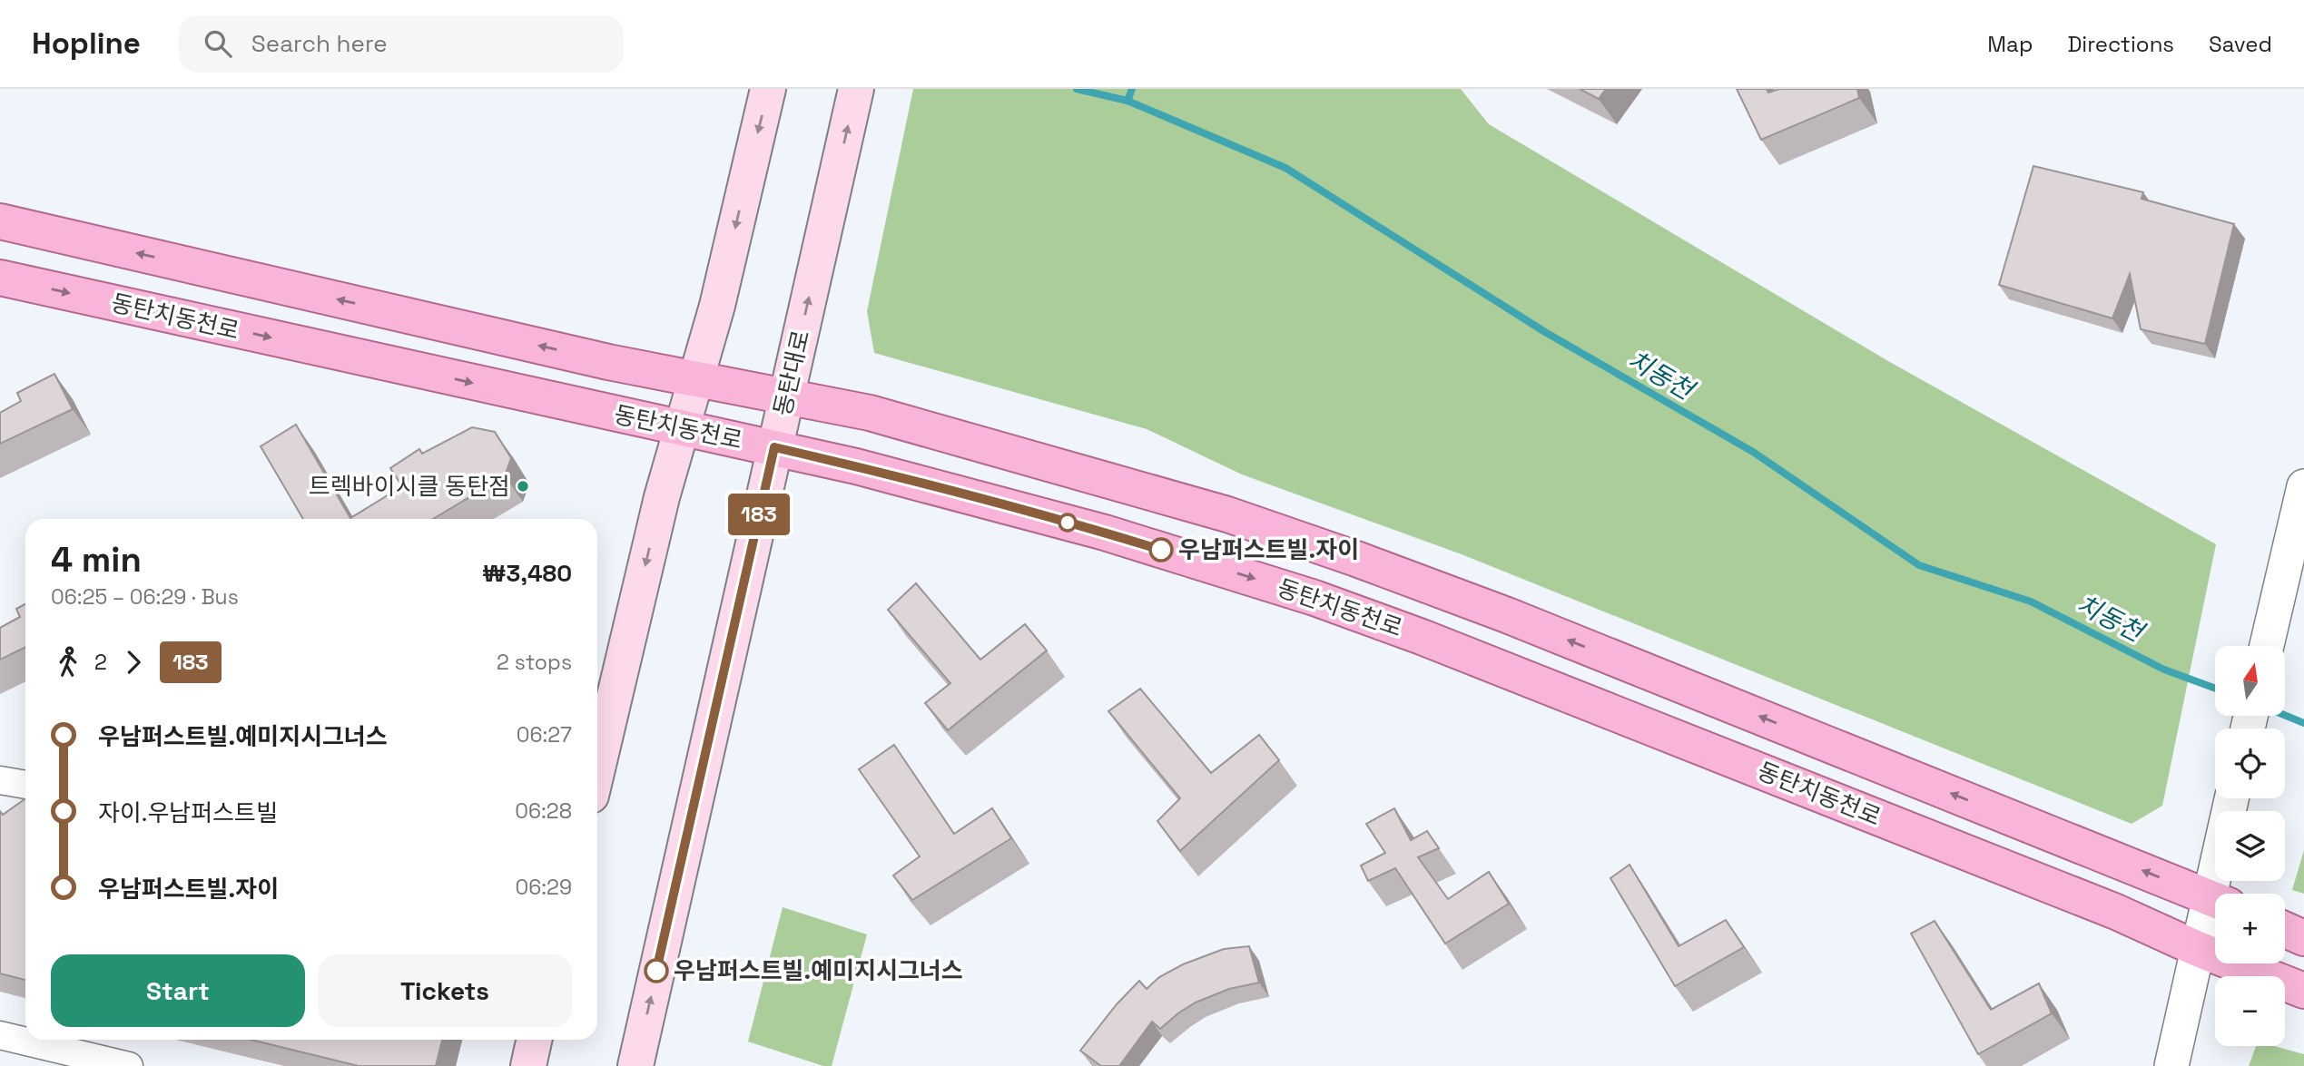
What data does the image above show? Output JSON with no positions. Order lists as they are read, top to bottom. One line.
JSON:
{"streets":{"main road":["동탄치동천로","동탄대로"]},"crossings":[["동탄치동천로","동탄대로"]],"water":["치동천"],"places":["트렉바이시클 동탄점","우남퍼스트빌.자이","우남퍼스트빌.예미지시그너스"],"lines":["bus line 183"],"north":"top","page":{"header":"Hopline","search":"Search here","nav":["Map","Directions","Saved"],"on_map":"183","heading":["4 min","06:25 – 06:29 · Bus","₩3,480"],"legs":["2","183","2 stops"],"map_buttons":["+","−"],"list":[{"name":"우남퍼스트빌.예미지시그너스","value":"06:27"},{"name":"자이.우남퍼스트빌","value":"06:28"},{"name":"우남퍼스트빌.자이","value":"06:29"}],"buttons":["Start","Tickets"]}}
